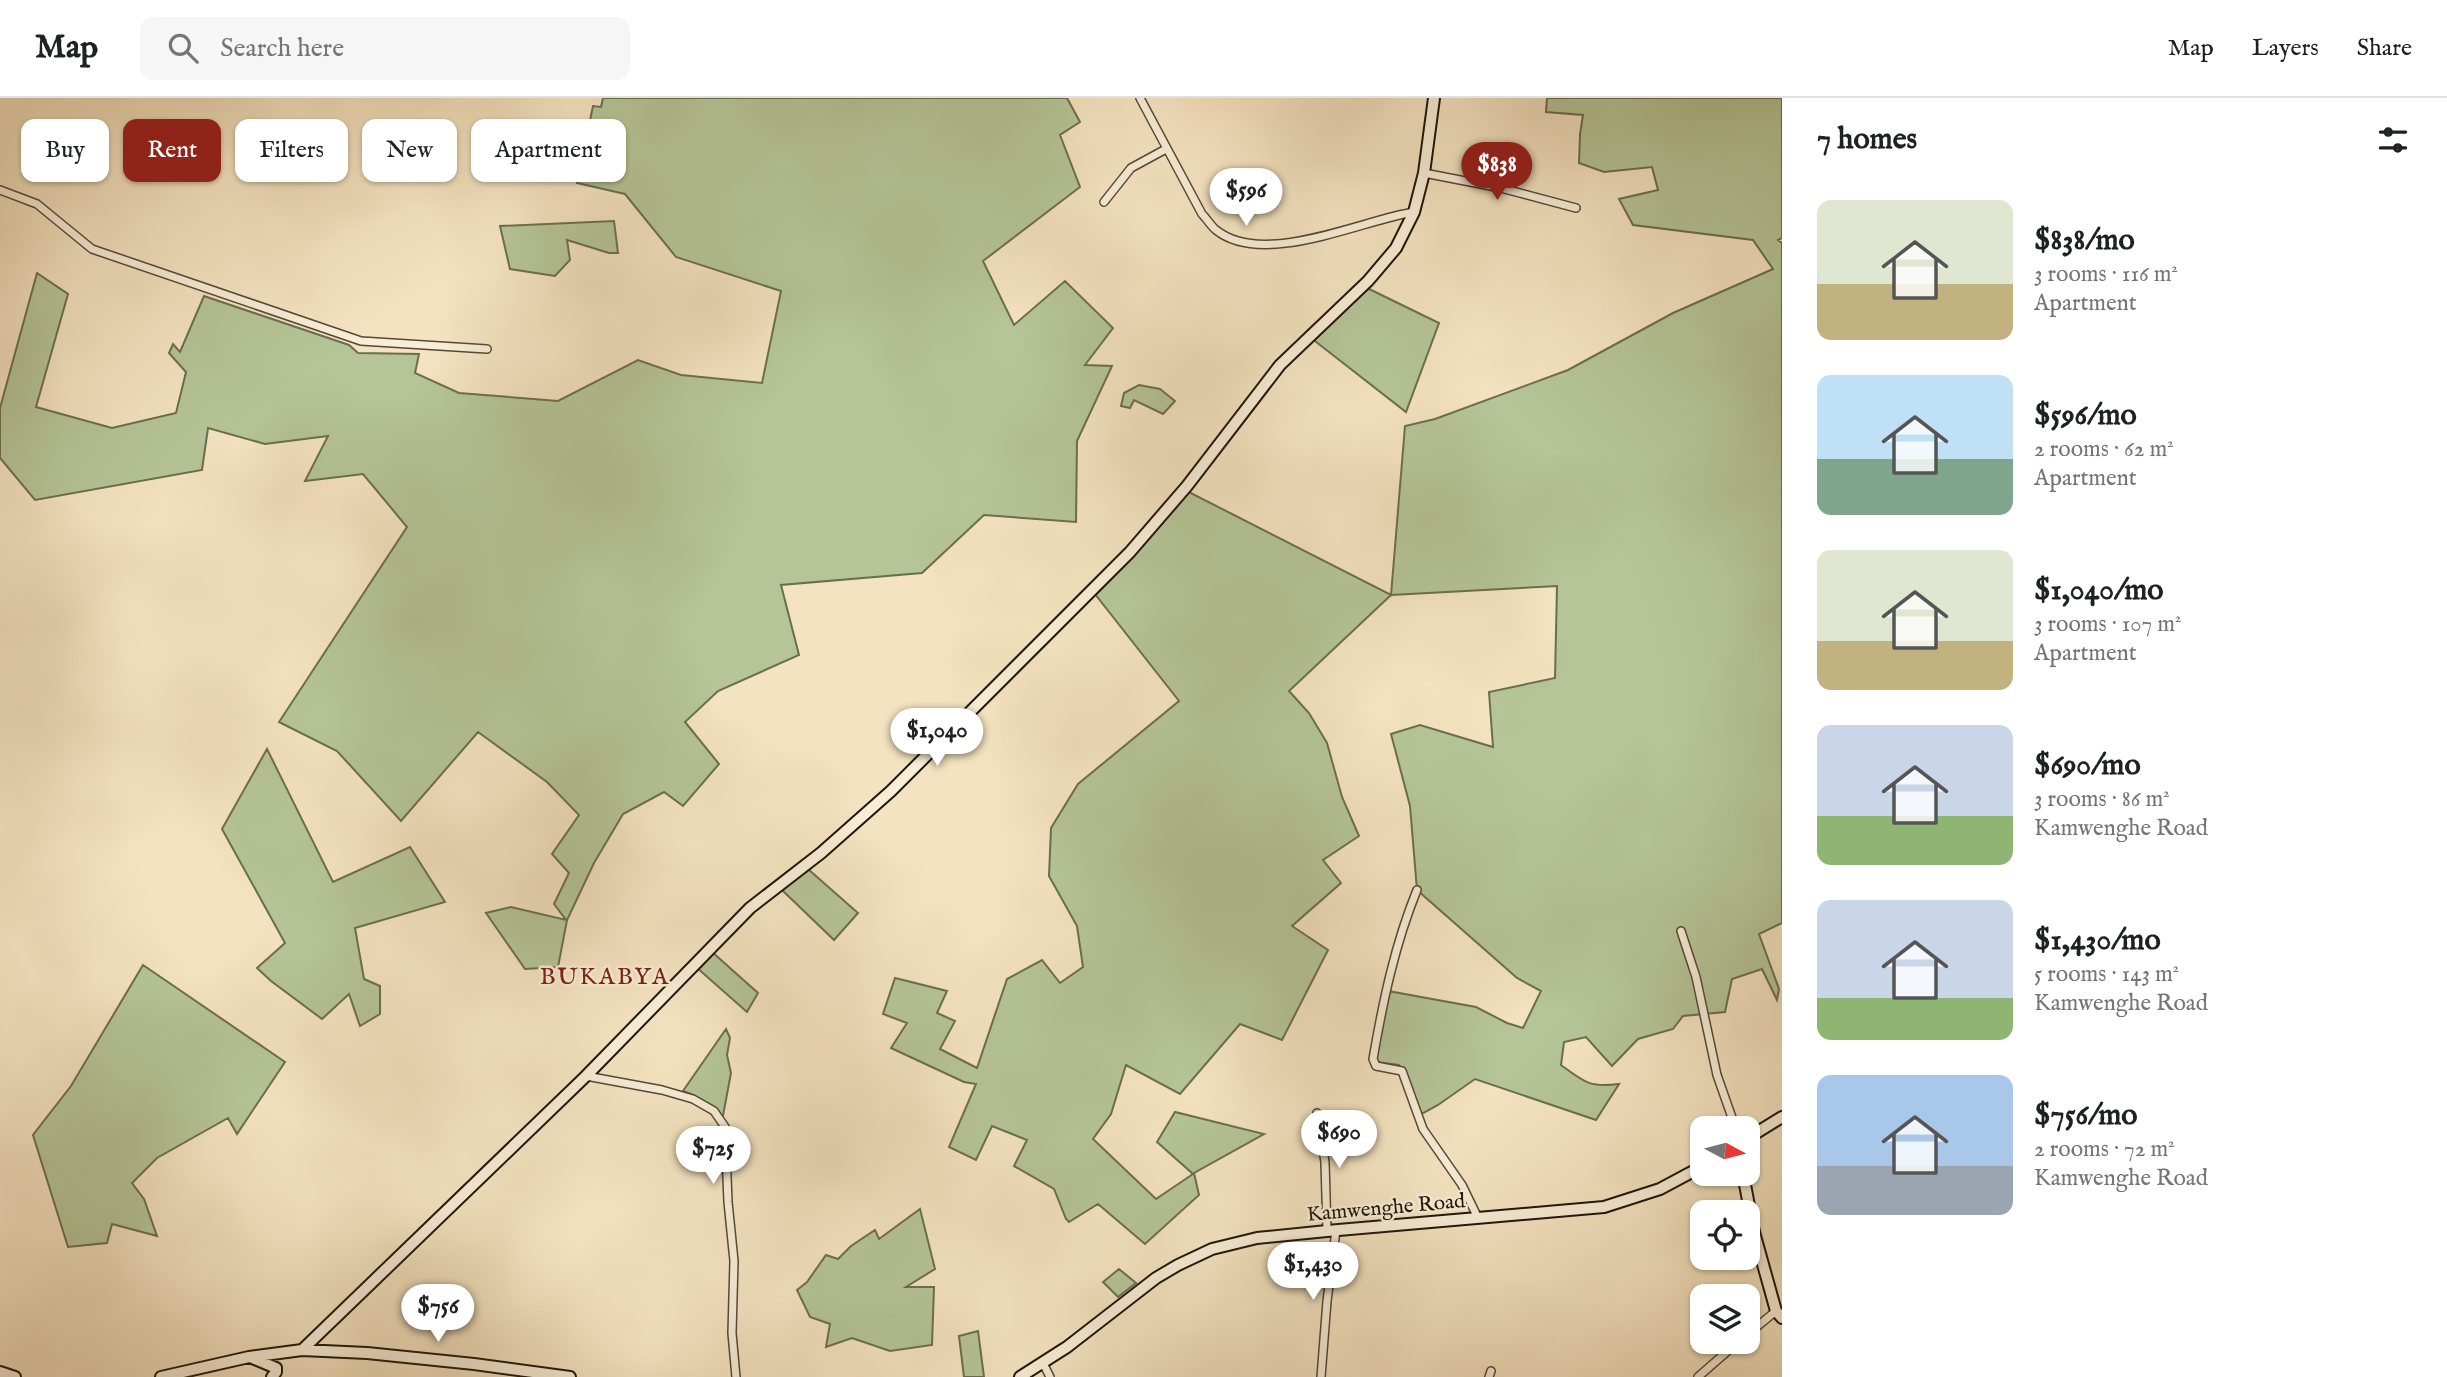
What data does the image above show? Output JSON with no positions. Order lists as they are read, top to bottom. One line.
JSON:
{"streets":{"street":["Kamwenghe Road"]},"districts":["BUKABYA"],"north":"right","page":{"header":"Map","search":"Search here","nav":["Map","Layers","Share"],"heading":"7 homes","chip":["Buy","Rent","Filters","New","Apartment"],"price":["$838","$596","$1,040","$690","$725","$1,430","$756"],"list":[{"name":"$838/mo","note":"3 rooms · 116 m² · Apartment"},{"name":"$596/mo","note":"2 rooms · 62 m² · Apartment"},{"name":"$1,040/mo","note":"3 rooms · 107 m² · Apartment"},{"name":"$690/mo","note":"3 rooms · 86 m² · Kamwenghe Road"},{"name":"$1,430/mo","note":"5 rooms · 143 m² · Kamwenghe Road"},{"name":"$756/mo","note":"2 rooms · 72 m² · Kamwenghe Road"}]}}
